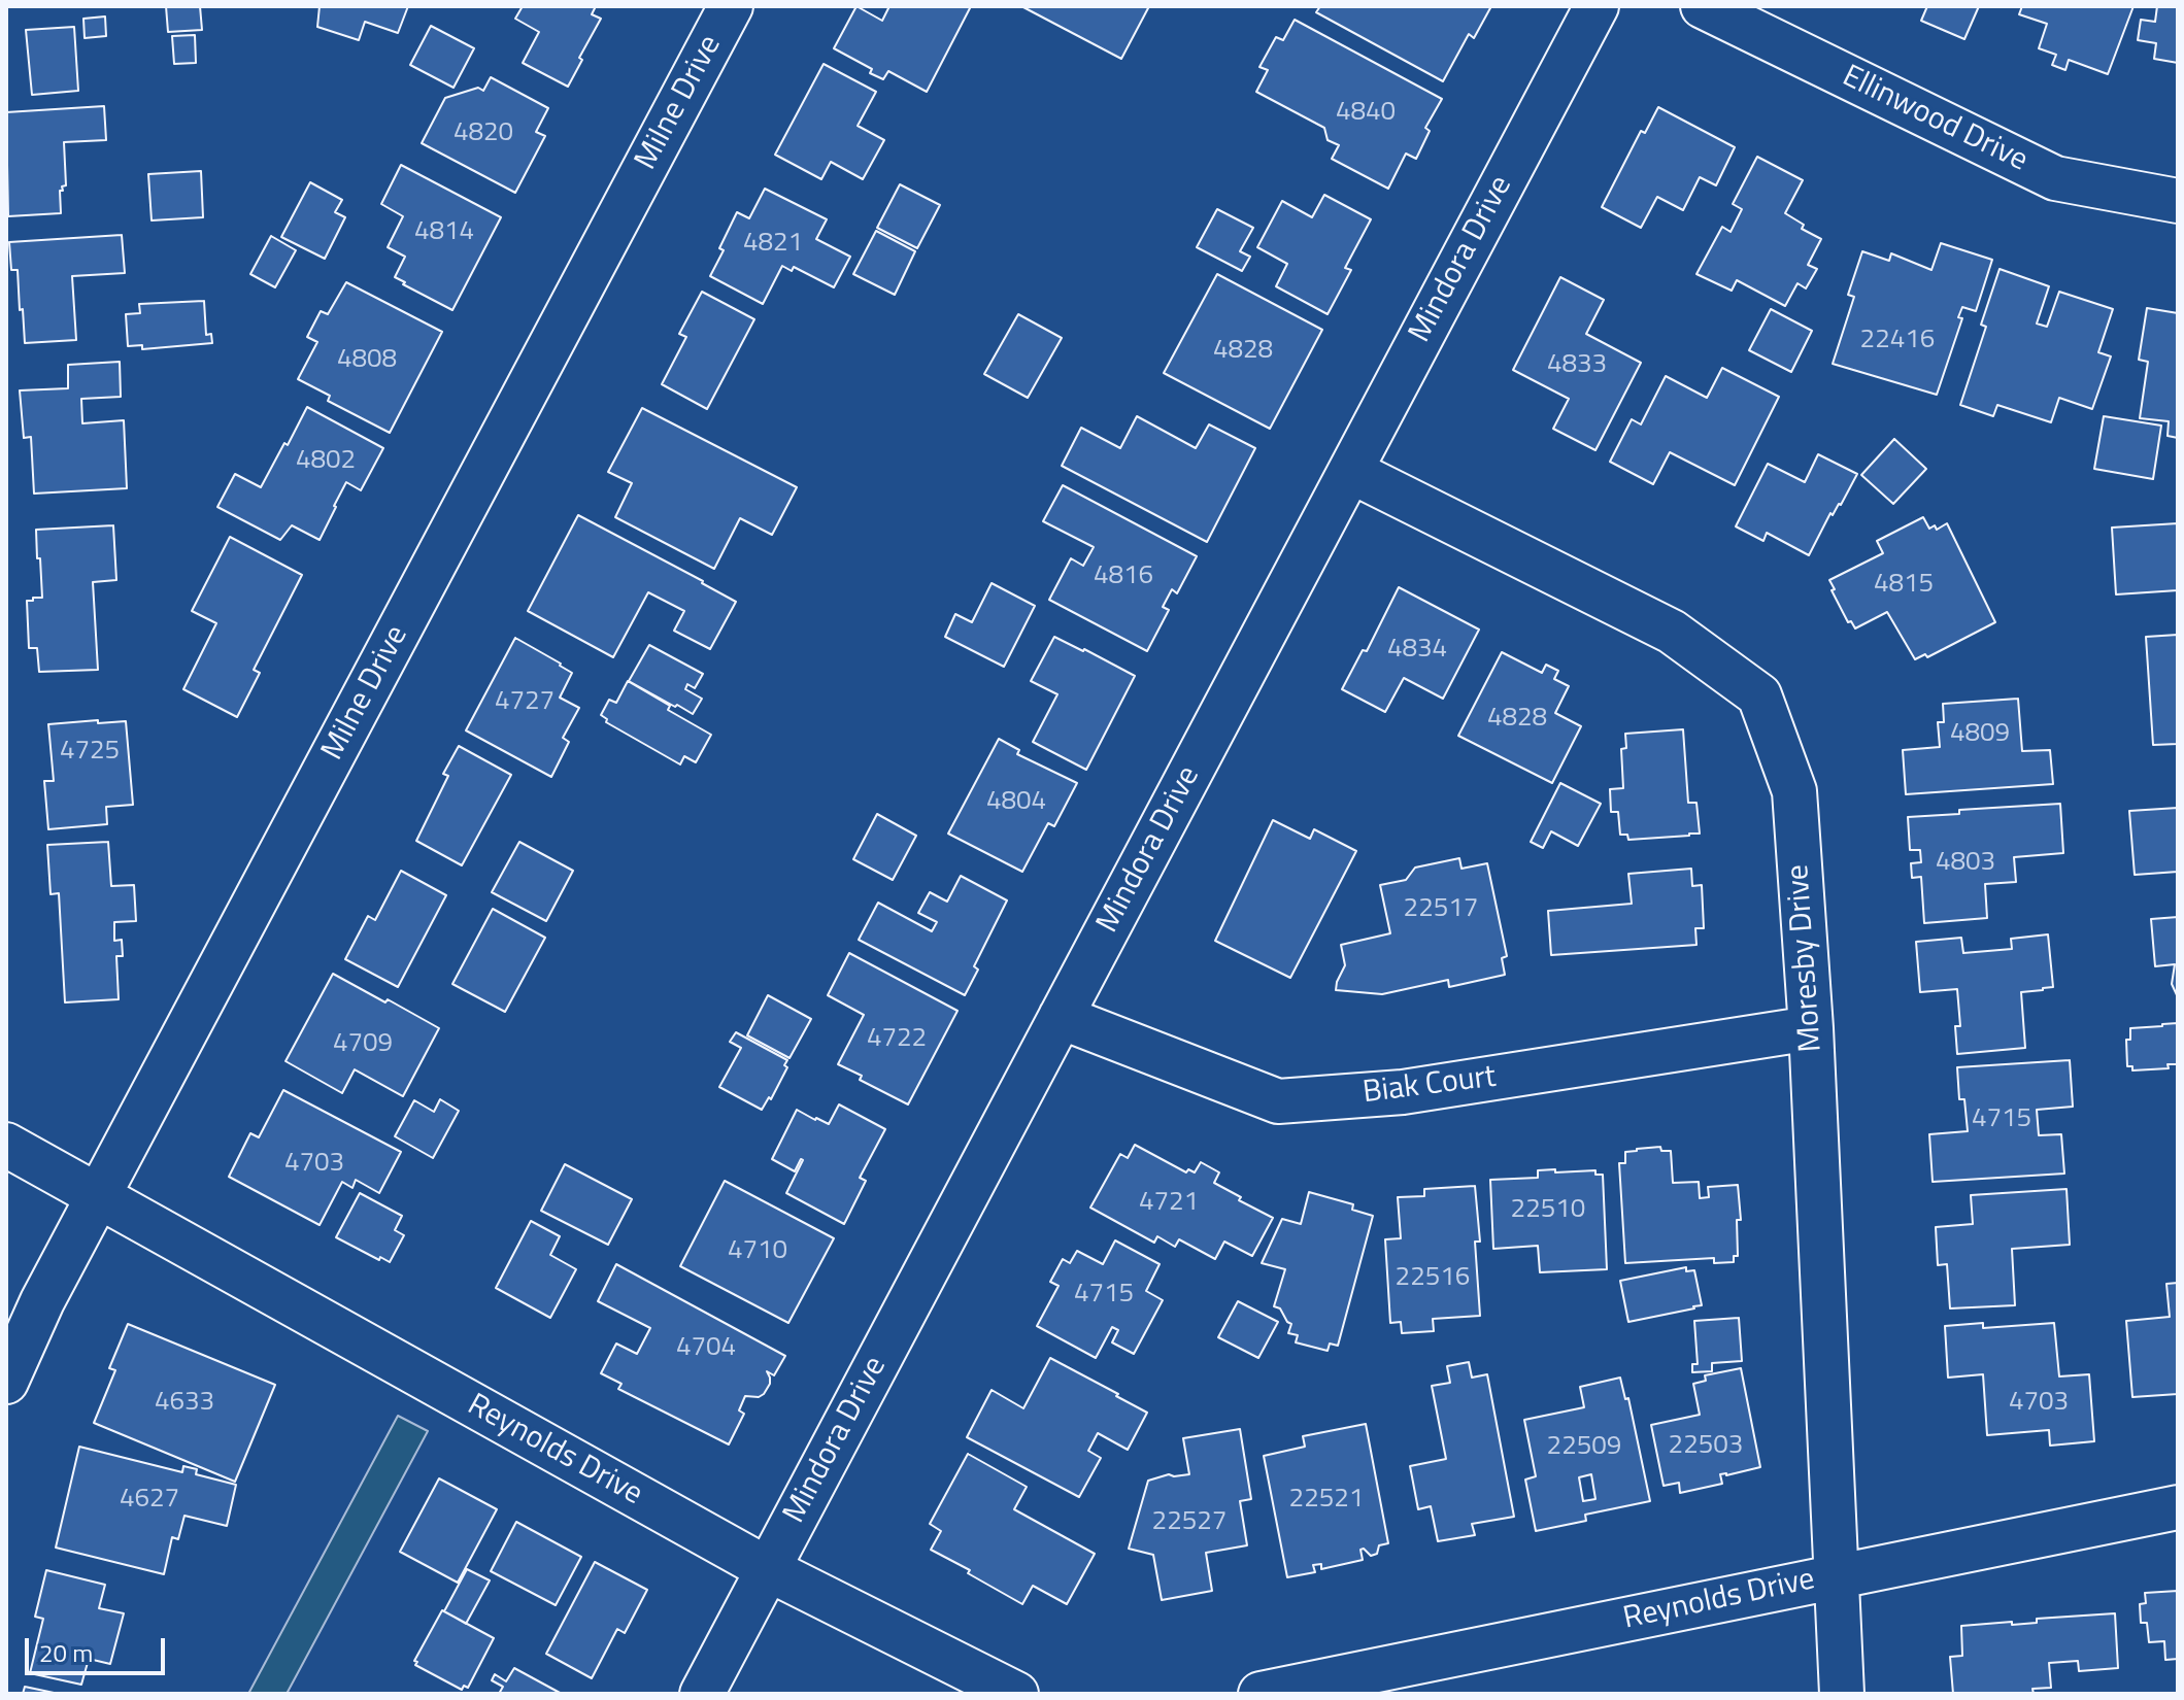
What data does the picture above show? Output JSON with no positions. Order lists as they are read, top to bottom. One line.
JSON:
{"streets":{"street":["Milne Drive","Ellinwood Drive","Mindora Drive","Moresby Drive","Biak Court","Reynolds Drive"]},"crossings":[["Milne Drive","Reynolds Drive"],["Mindora Drive","Moresby Drive"],["Mindora Drive","Biak Court"],["Mindora Drive","Reynolds Drive"],["Moresby Drive","Biak Court"],["Moresby Drive","Reynolds Drive"]],"house_numbers":["4840","4820","4814","4821","22416","4828","4808","4833","4802","4816","4815","4834","4727","4828","4809","4725","4804","4803","22517","4722","4709","4715","4703","4721","22510","4710","22516","4715","4704","4633","4703","22503","22509","4627","22521","22527"],"scale_bar":"20 m"}
